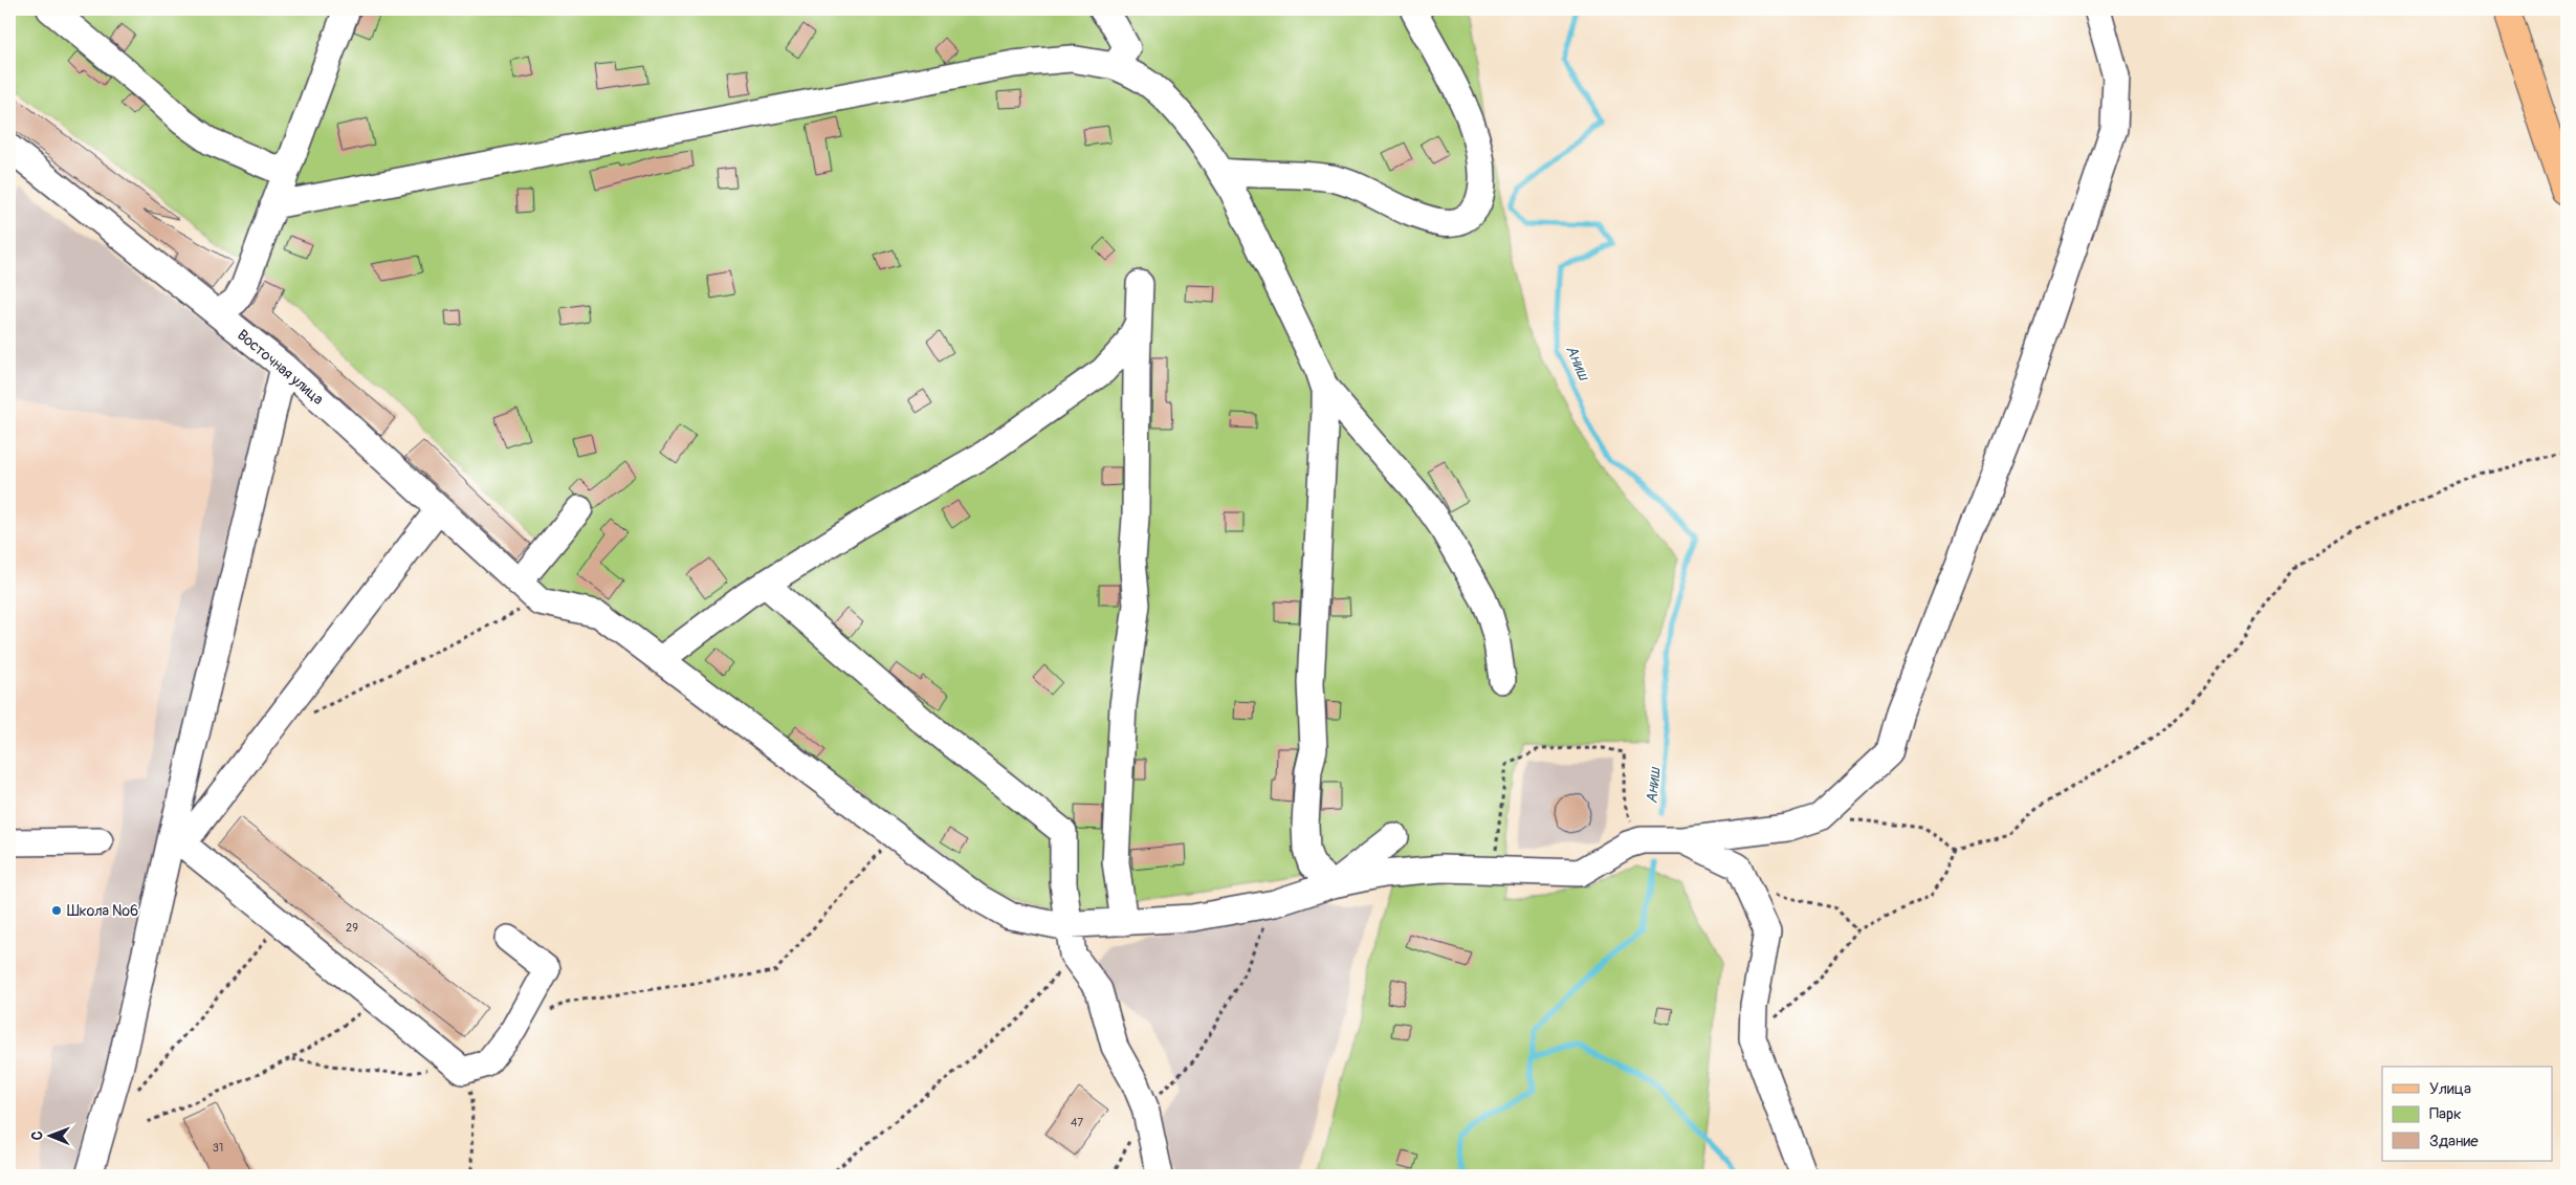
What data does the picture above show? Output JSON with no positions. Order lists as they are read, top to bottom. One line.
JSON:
{"streets":{"street":["Восточная улица"]},"water":["Аниш"],"places":["Школа №6"],"house_numbers":["29","47","31"],"legend":["Улица","Парк","Здание"],"north":"left"}
